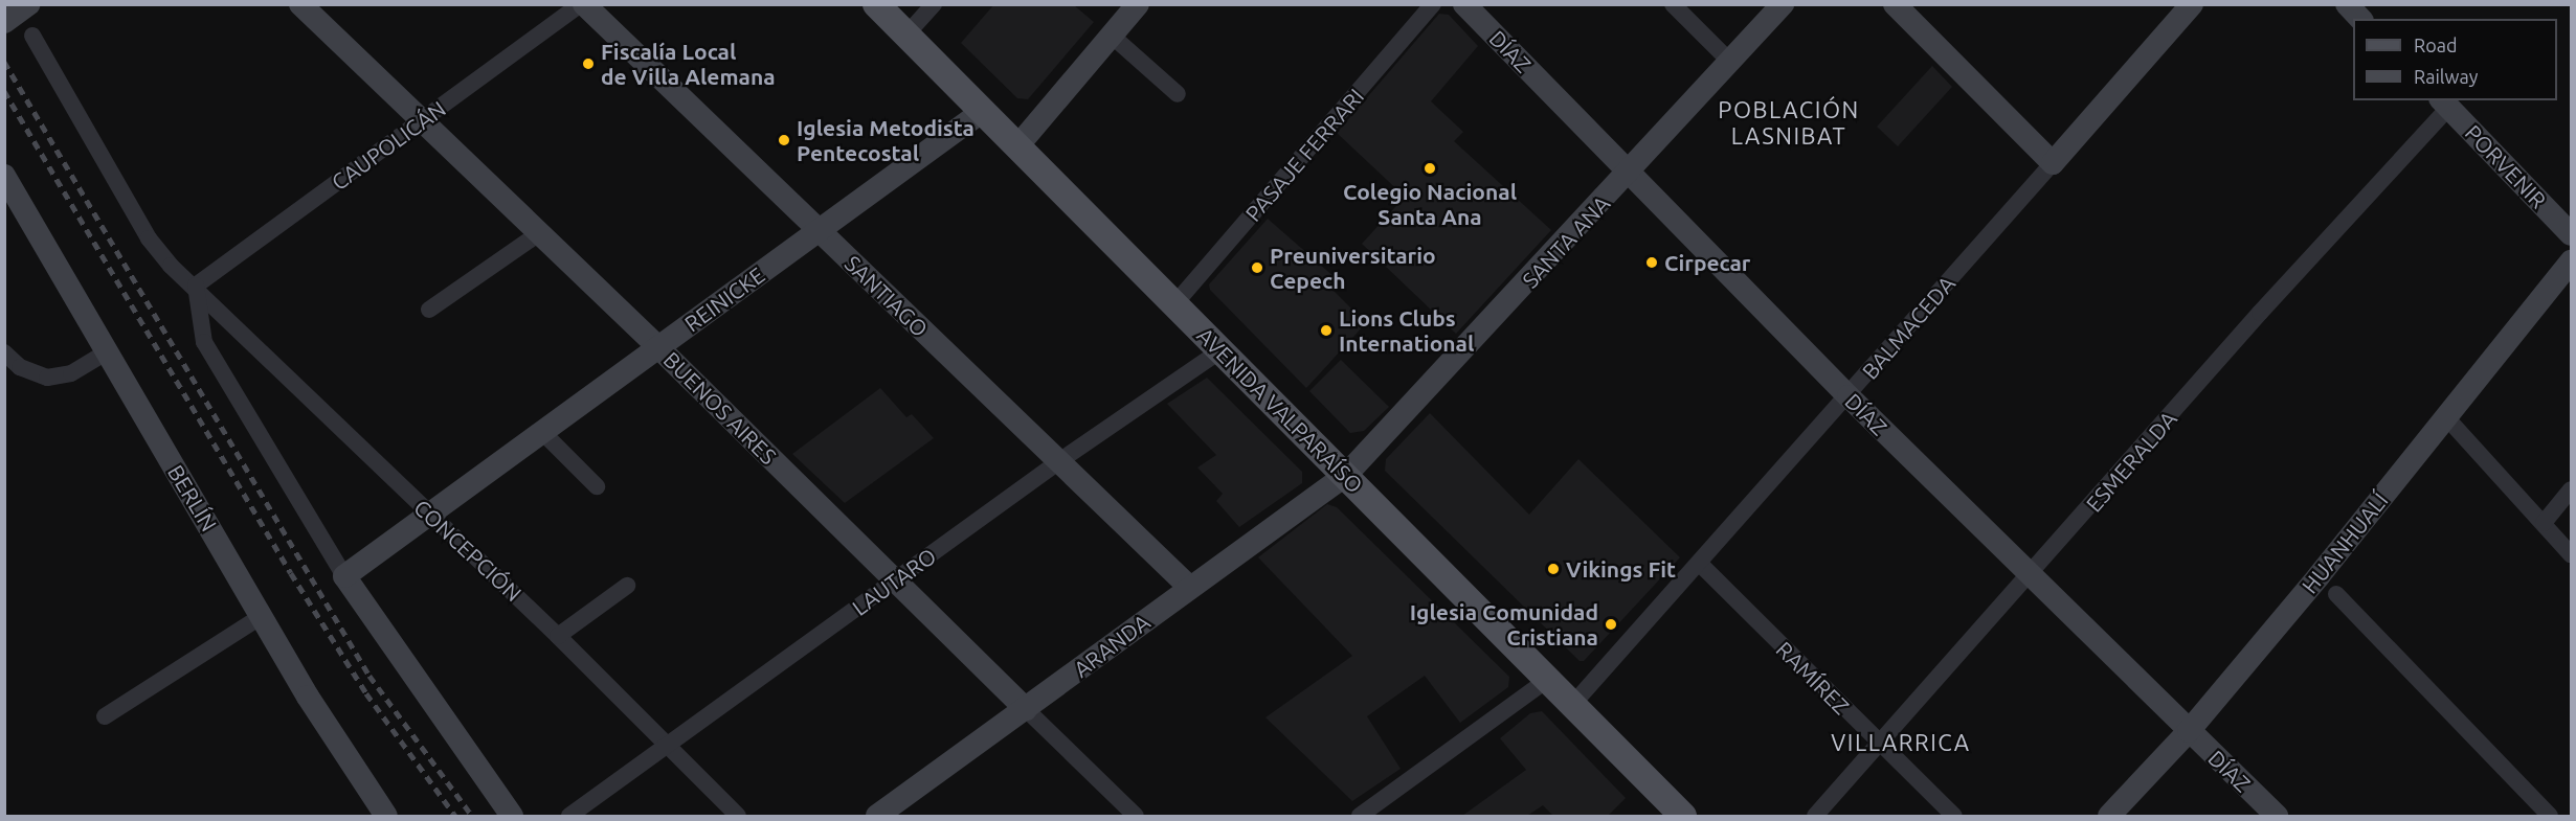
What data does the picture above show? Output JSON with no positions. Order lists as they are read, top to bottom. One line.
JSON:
{"streets":{"main road":["AVENIDA VALPARAÍSO"],"street":["DÍAZ","CAUPOLICÁN","PASAJE FERRARI","PORVENIR","SANTA ANA","SANTIAGO","REINICKE","BALMACEDA","BUENOS AIRES","ESMERALDA","BERLÍN","HUANHUALÍ","CONCEPCIÓN","LAUTARO","ARANDA","RAMÍREZ"]},"crossings":[["DÍAZ","SANTA ANA"],["DÍAZ","BALMACEDA"],["DÍAZ","ESMERALDA"],["DÍAZ","HUANHUALÍ"],["CAUPOLICÁN","SANTIAGO"],["CAUPOLICÁN","BUENOS AIRES"],["CAUPOLICÁN","CONCEPCIÓN"],["PASAJE FERRARI","AVENIDA VALPARAÍSO"],["PORVENIR","ESMERALDA"],["SANTA ANA","AVENIDA VALPARAÍSO"],["SANTA ANA","ARANDA"],["SANTIAGO","REINICKE"],["SANTIAGO","LAUTARO"],["SANTIAGO","ARANDA"],["REINICKE","BUENOS AIRES"],["REINICKE","AVENIDA VALPARAÍSO"],["REINICKE","CONCEPCIÓN"],["BALMACEDA","AVENIDA VALPARAÍSO"],["BALMACEDA","RAMÍREZ"],["BUENOS AIRES","LAUTARO"],["BUENOS AIRES","ARANDA"],["AVENIDA VALPARAÍSO","LAUTARO"],["AVENIDA VALPARAÍSO","ARANDA"],["ESMERALDA","RAMÍREZ"],["CONCEPCIÓN","LAUTARO"]],"districts":["POBLACIÓN LASNIBAT","VILLARRICA"],"places":["Fiscalía Local de Villa Alemana","Iglesia Metodista Pentecostal","Colegio Nacional Santa Ana","Cirpecar","Preuniversitario Cepech","Lions Clubs International","Vikings Fit","Iglesia Comunidad Cristiana"],"legend":["Road","Railway"]}
